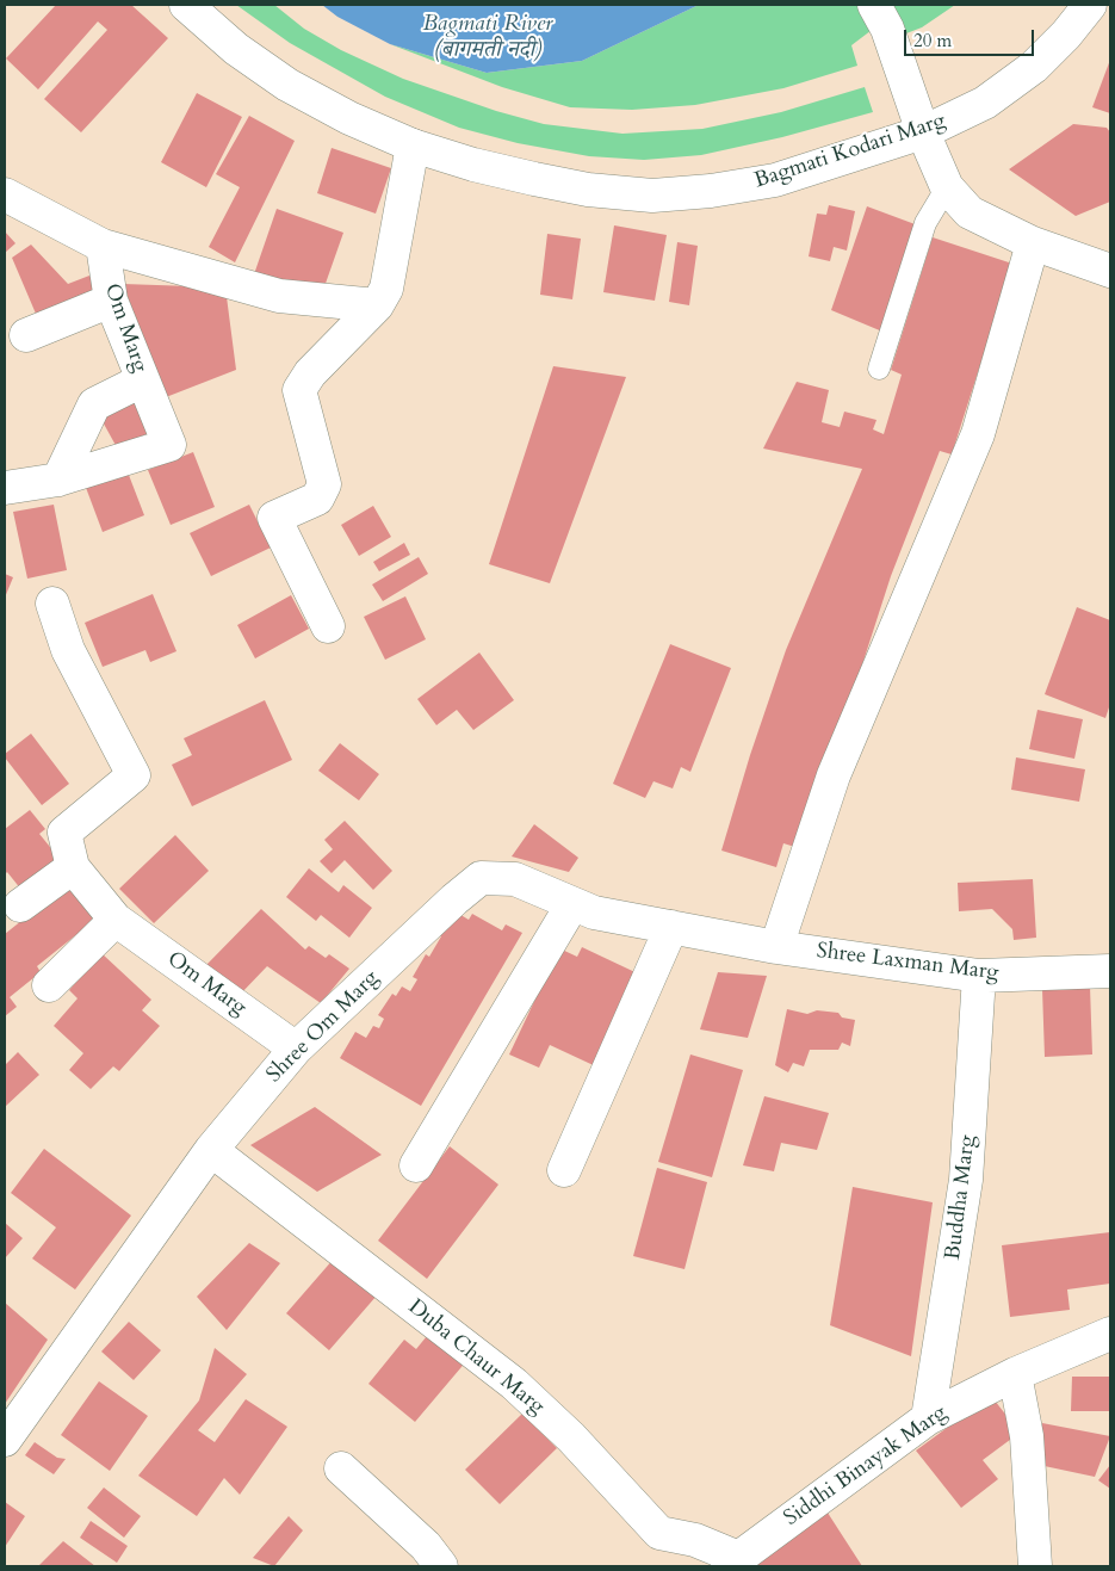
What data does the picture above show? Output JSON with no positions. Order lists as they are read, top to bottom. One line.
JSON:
{"streets":{"street":["Bagmati Kodari Marg","Om Marg","Shree Laxman Marg","Shree Om Marg","Buddha Marg","Duba Chaur Marg","Siddhi Binayak Marg"]},"crossings":[["Om Marg","Shree Om Marg"],["Shree Laxman Marg","Shree Om Marg"],["Shree Laxman Marg","Buddha Marg"],["Shree Om Marg","Duba Chaur Marg"],["Buddha Marg","Siddhi Binayak Marg"],["Duba Chaur Marg","Siddhi Binayak Marg"]],"water":["Bagmati River (बागमती नदी)"],"scale_bar":"20 m"}
